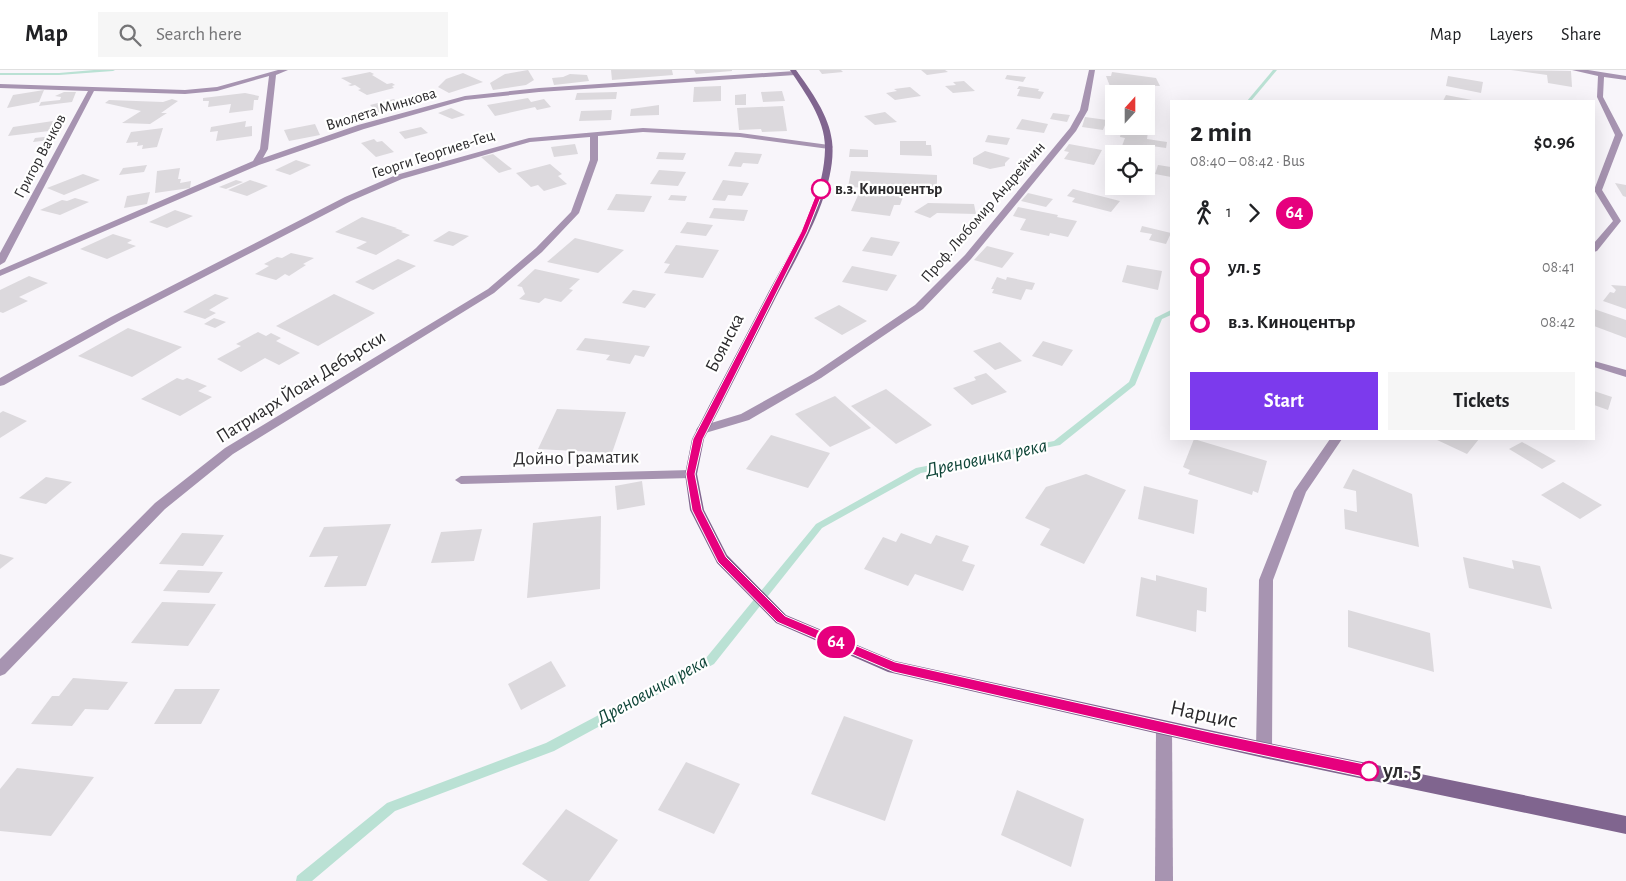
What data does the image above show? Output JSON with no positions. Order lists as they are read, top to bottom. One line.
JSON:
{"streets":{"main road":["Боянска","Нарцис"],"street":["Виолета Минкова","Георги Георгиев-Гец","Григор Вачков","Проф. Любомир Андрейчин","Патриарх Йоан Дебърски","Дойно Граматик"]},"crossings":[["Виолета Минкова","Боянска"],["Георги Георгиев-Гец","Боянска"],["Георги Георгиев-Гец","Патриарх Йоан Дебърски"],["Проф. Любомир Андрейчин","Боянска"],["Боянска","Дойно Граматик"],["Боянска","Нарцис"]],"water":["Дреновичка река"],"places":["в.з. Киноцентър","ул. 5"],"lines":["bus line 64"],"north":"top","page":{"header":"Map","search":"Search here","nav":["Map","Layers","Share"],"on_map":"64","heading":["2 min","08:40 – 08:42 · Bus","$0.96"],"legs":["1","64"],"list":[{"name":"ул. 5","value":"08:41"},{"name":"в.з. Киноцентър","value":"08:42"}],"buttons":["Start","Tickets"]}}
